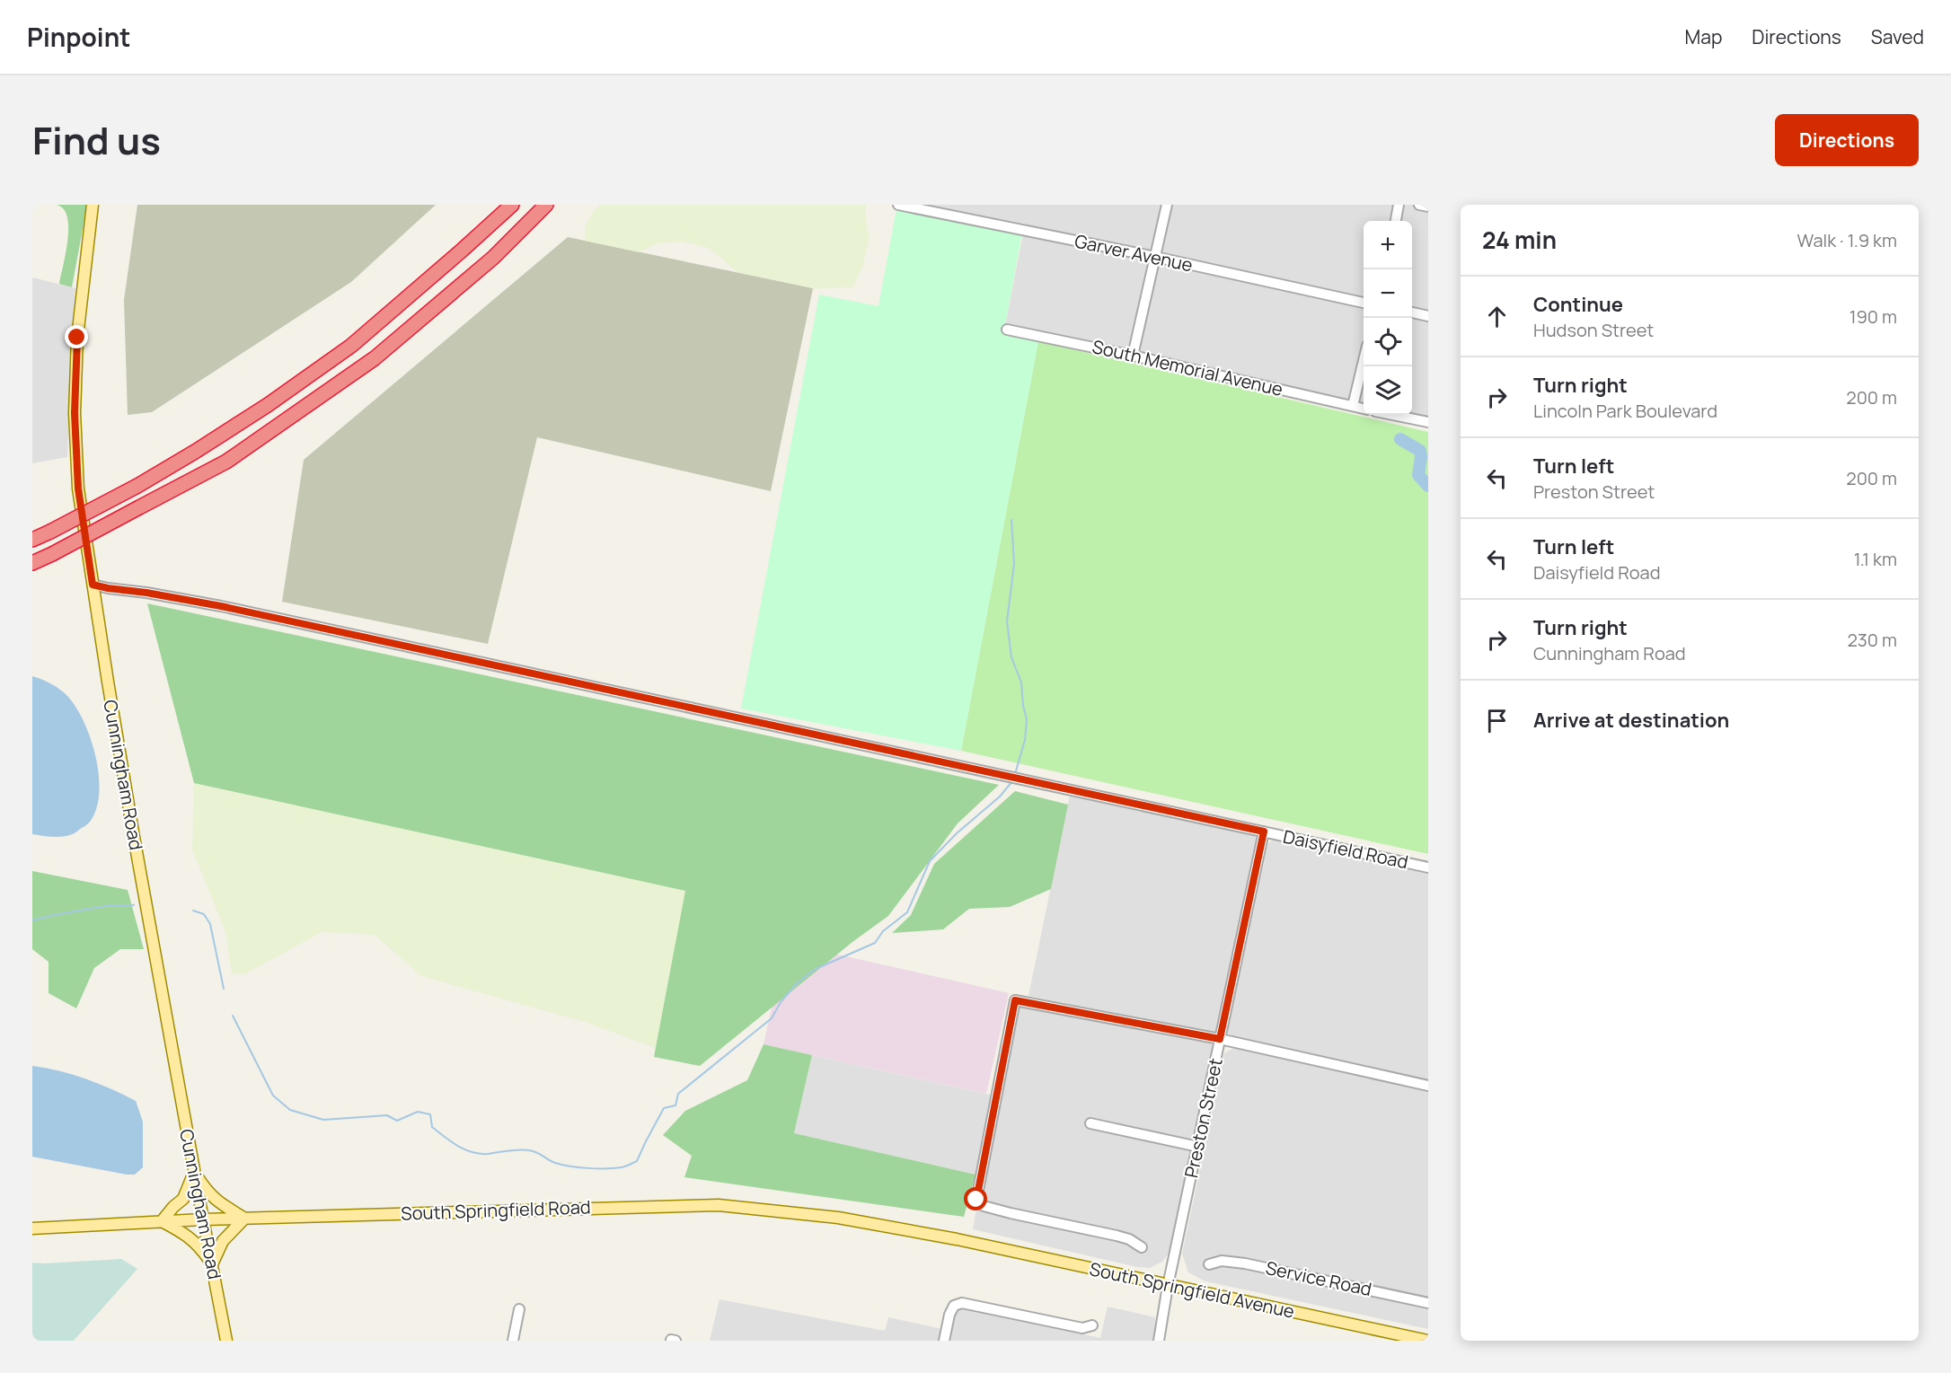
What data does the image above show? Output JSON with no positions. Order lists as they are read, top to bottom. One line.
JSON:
{"streets":{"main road":["Cunningham Road","South Springfield Road","South Springfield Avenue"],"street":["Garver Avenue","South Memorial Avenue","Daisyfield Road","Preston Street","Service Road"]},"crossings":[["Cunningham Road","Daisyfield Road"],["Cunningham Road","South Springfield Road"],["Daisyfield Road","Preston Street"],["Preston Street","South Springfield Avenue"],["South Springfield Road","South Springfield Avenue"]],"page":{"header":"Pinpoint","nav":["Map","Directions","Saved"],"title":"Find us","buttons":"Directions","heading":["24 min","Walk · 1.9 km"],"map_buttons":["+","−"],"list":[["Continue","Hudson Street","190 m"],["Turn right","Lincoln Park Boulevard","200 m"],["Turn left","Preston Street","200 m"],["Turn left","Daisyfield Road","1.1 km"],["Turn right","Cunningham Road","230 m"],"Arrive at destination"]}}
